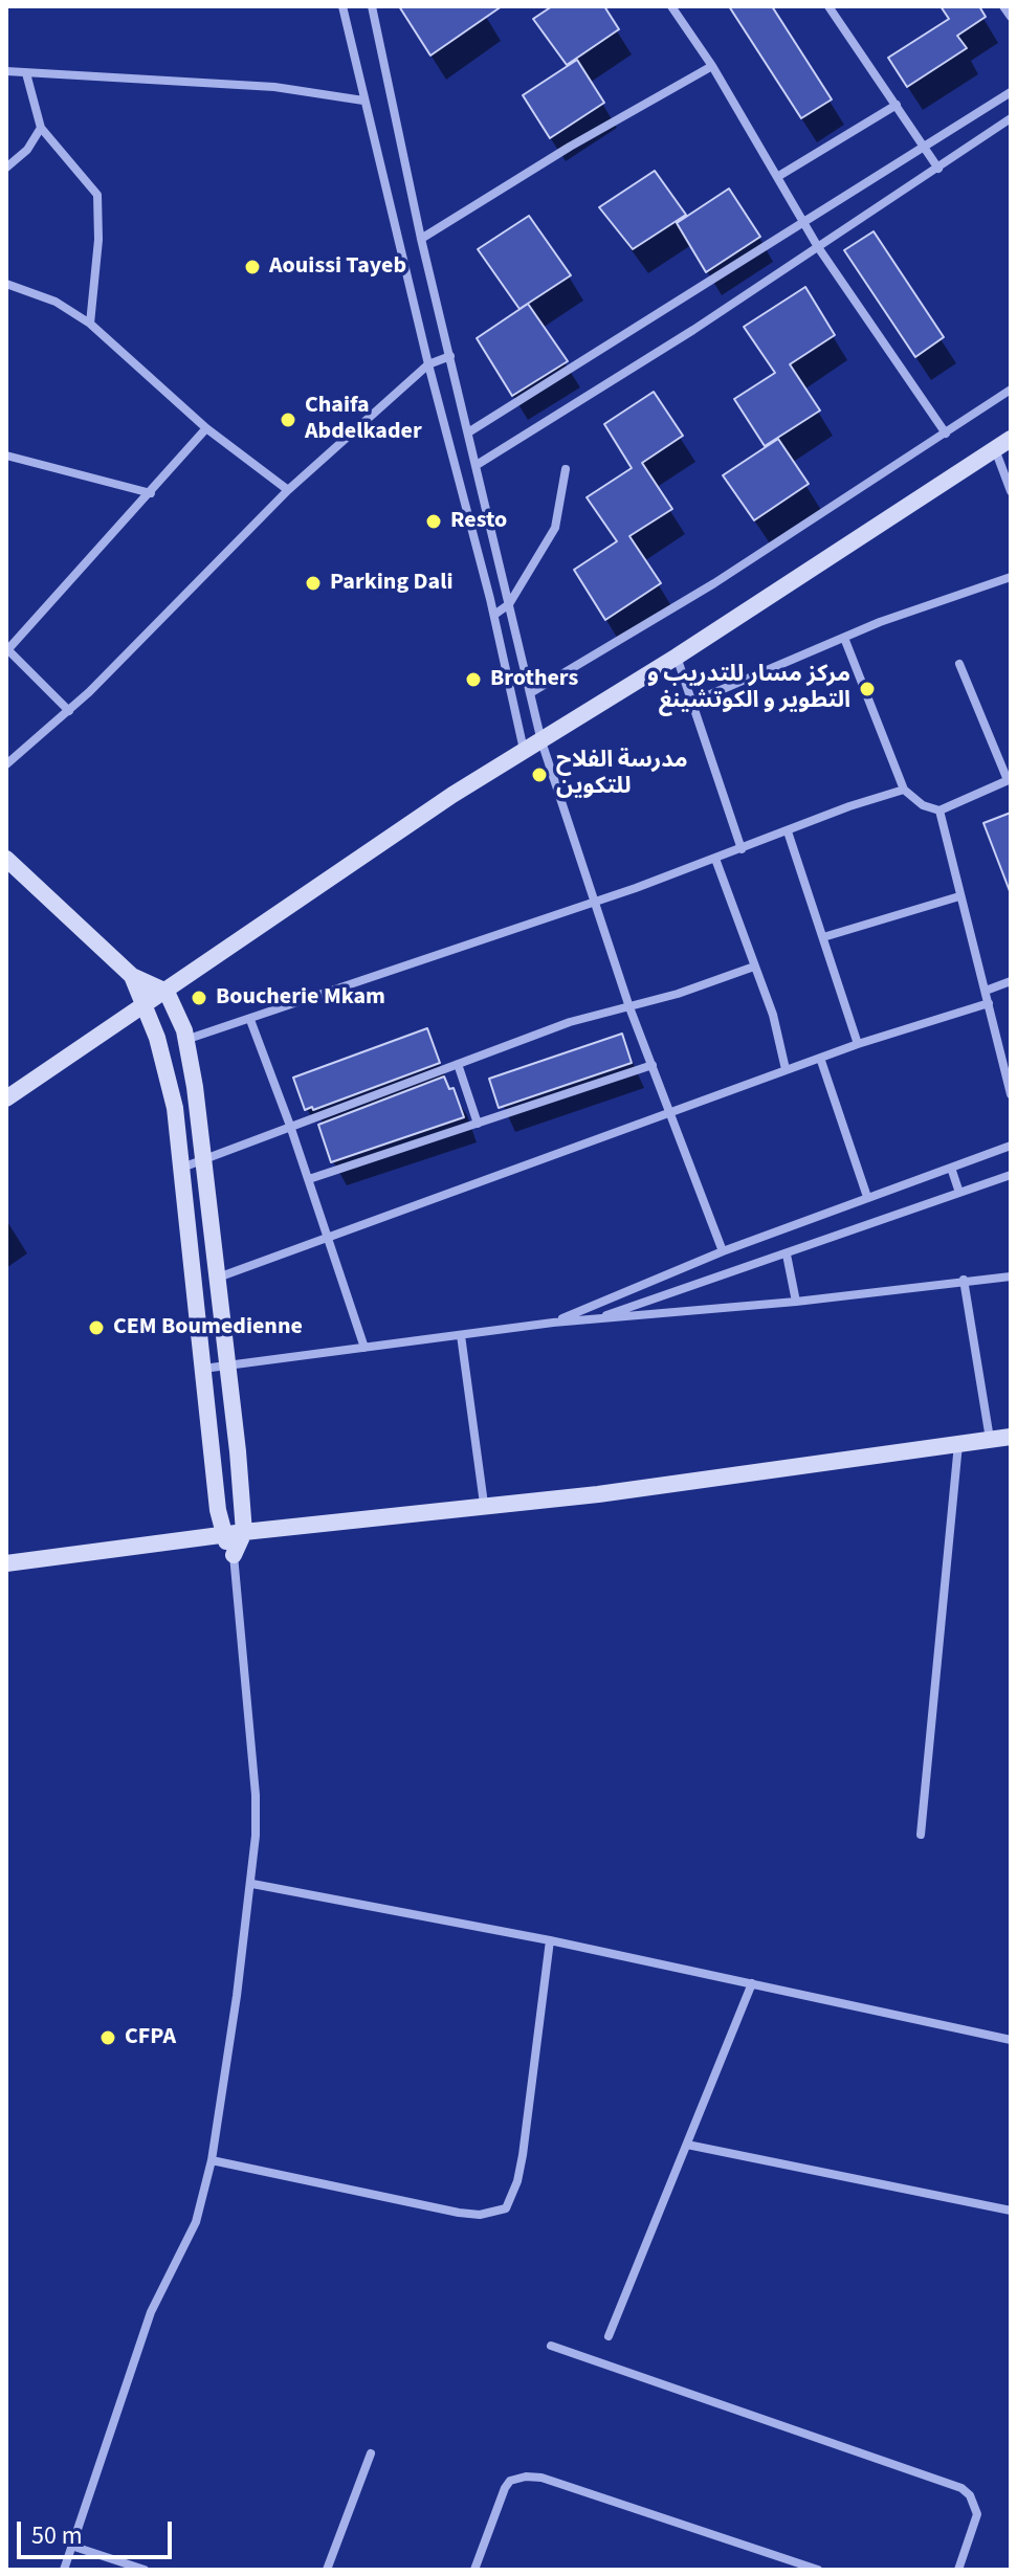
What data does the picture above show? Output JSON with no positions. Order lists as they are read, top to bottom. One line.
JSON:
{"places":["Aouissi Tayeb","Chaifa Abdelkader","Resto","Parking Dali","Brothers","مركز مسار للتدريب و التطوير و الكوتشينغ","مدرسة الفلاح للتكوين","Boucherie Mkam","CEM Boumedienne","CFPA"],"scale_bar":"50 m"}
